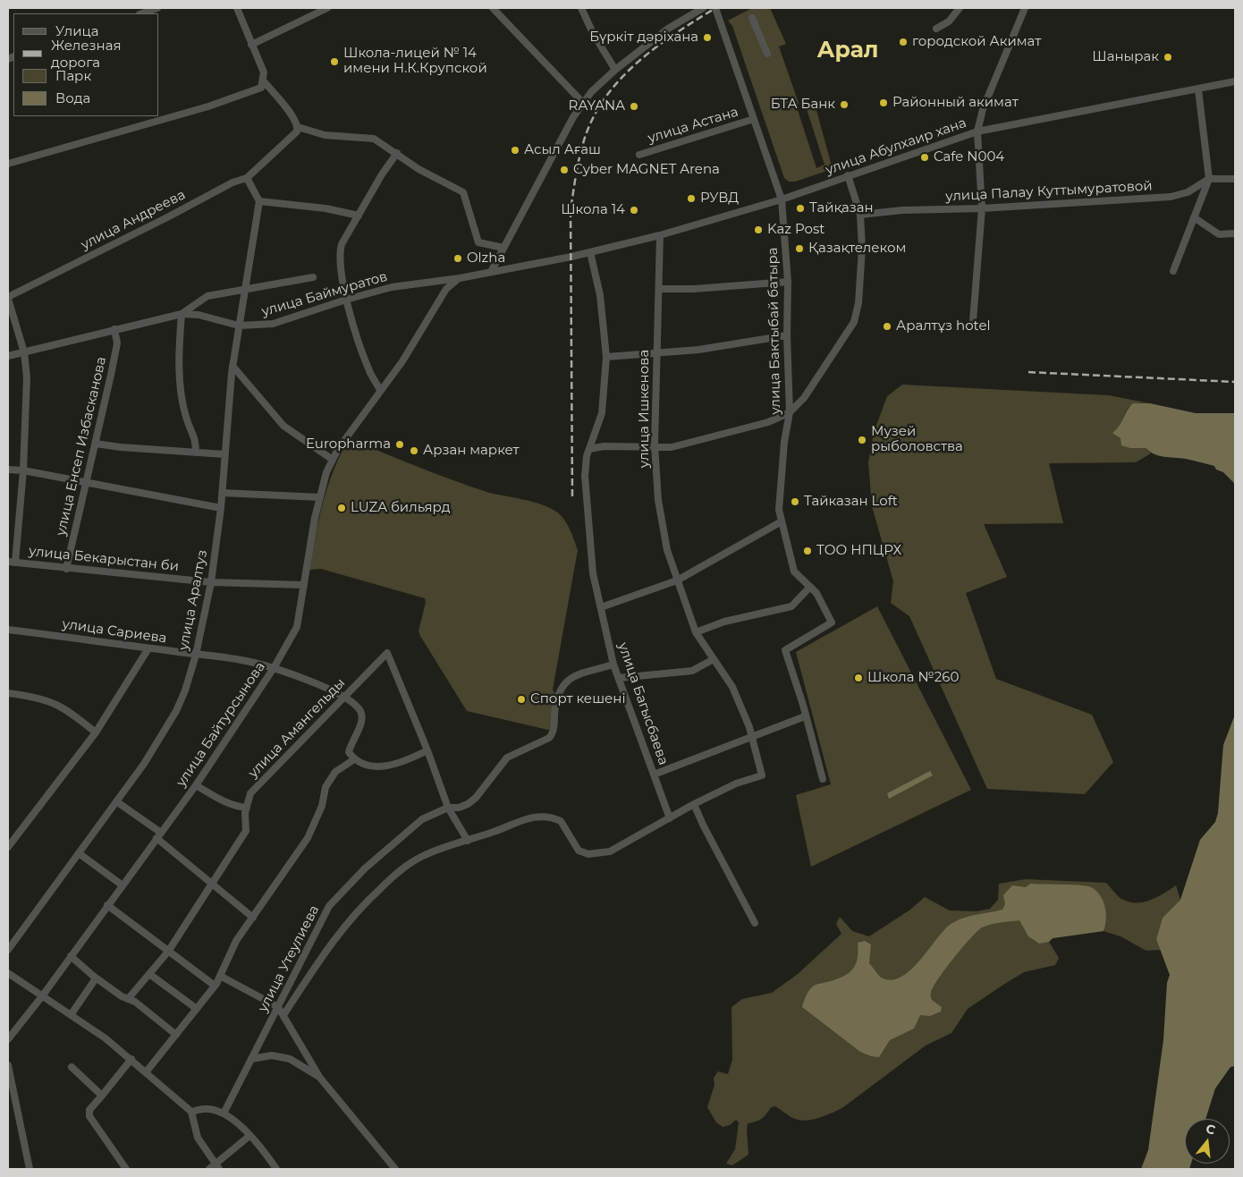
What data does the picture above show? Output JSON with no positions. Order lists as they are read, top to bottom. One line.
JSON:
{"streets":{"street":["улица Астана","улица Абулхаир хана","улица Палау Куттымуратовой","улица Андреева","улица Баймуратов","улица Бактыбай батыра","улица Ишкенова","улица Енсеп Избасканова","улица Бекарыстан би","улица Аралтуз","улица Сариева","улица Багысбаева","улица Байтурсынова","улица Амангельды","улица Утеулиева"]},"crossings":[["улица Астана","улица Бактыбай батыра"],["улица Абулхаир хана","улица Баймуратов"],["улица Абулхаир хана","улица Бактыбай батыра"],["улица Абулхаир хана","улица Ишкенова"],["улица Абулхаир хана","улица Багысбаева"],["улица Баймуратов","улица Енсеп Избасканова"],["улица Баймуратов","улица Аралтуз"],["улица Баймуратов","улица Байтурсынова"],["улица Енсеп Избасканова","улица Бекарыстан би"],["улица Бекарыстан би","улица Аралтуз"],["улица Бекарыстан би","улица Байтурсынова"],["улица Аралтуз","улица Сариева"],["улица Сариева","улица Байтурсынова"],["улица Сариева","улица Амангельды"],["улица Багысбаева","улица Утеулиева"]],"districts":["Арал"],"places":["Бүркіт дәріхана","городской Акимат","Шанырак","Школа-лицей № 14 имени Н.К.Крупской","Районный акимат","БТА Банк","RAYANA","Асыл Ағаш","Cafe N004","Cyber MAGNET Arena","РУВД","Тайқазан","Школа 14","Kaz Post","Қазақтелеком","Olzha","Аралтұз hotel","Музей рыболовства","Europharma","Арзан маркет","Тайказан Loft","LUZA бильярд","ТОО НПЦРХ","Школа №260","Спорт кешені"],"legend":["Улица","Железная дорога","Парк","Вода"],"north":"top"}
